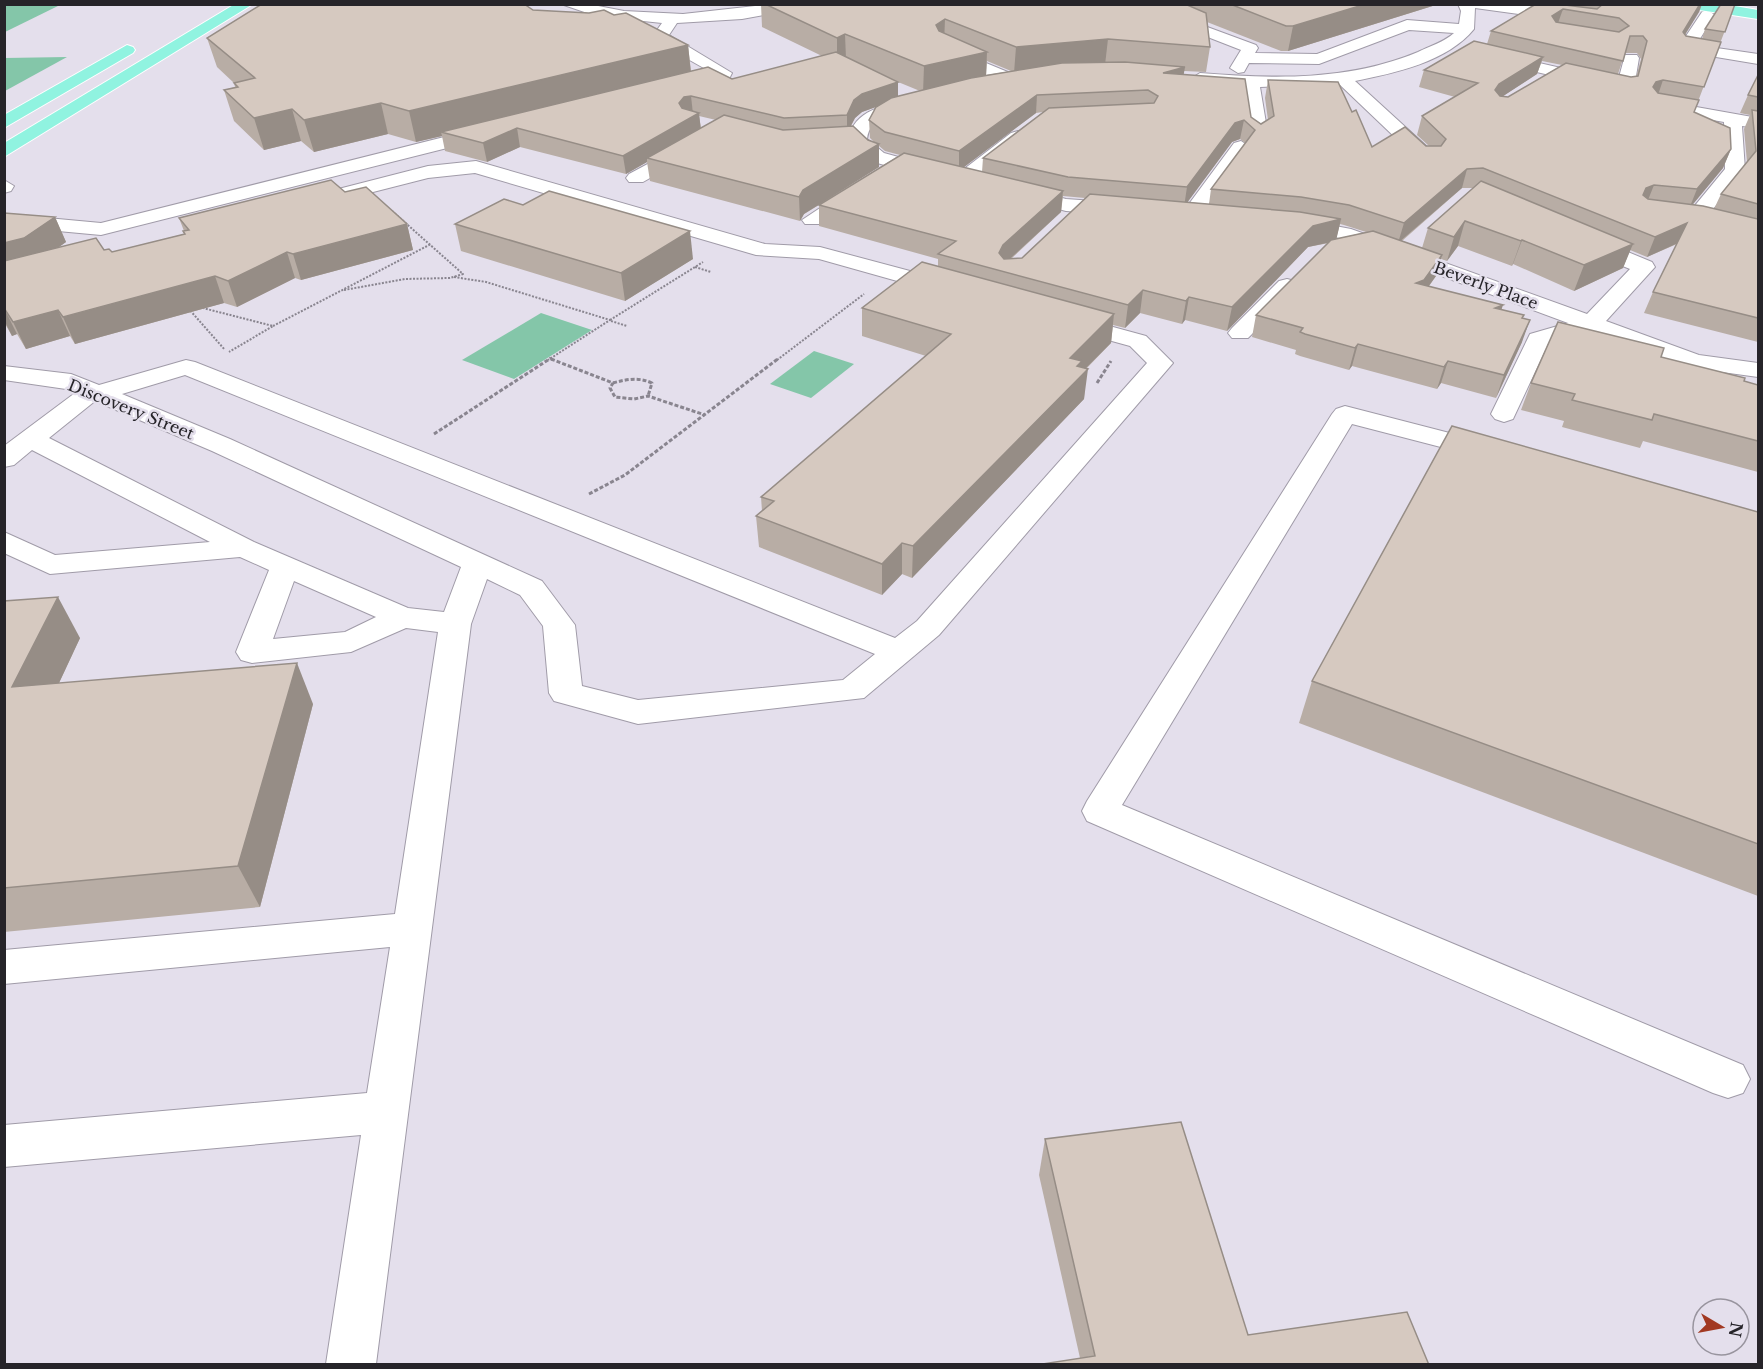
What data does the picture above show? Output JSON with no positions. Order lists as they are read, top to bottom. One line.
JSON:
{"streets":{"street":["Beverly Place","Discovery Street"]},"north":"right"}
